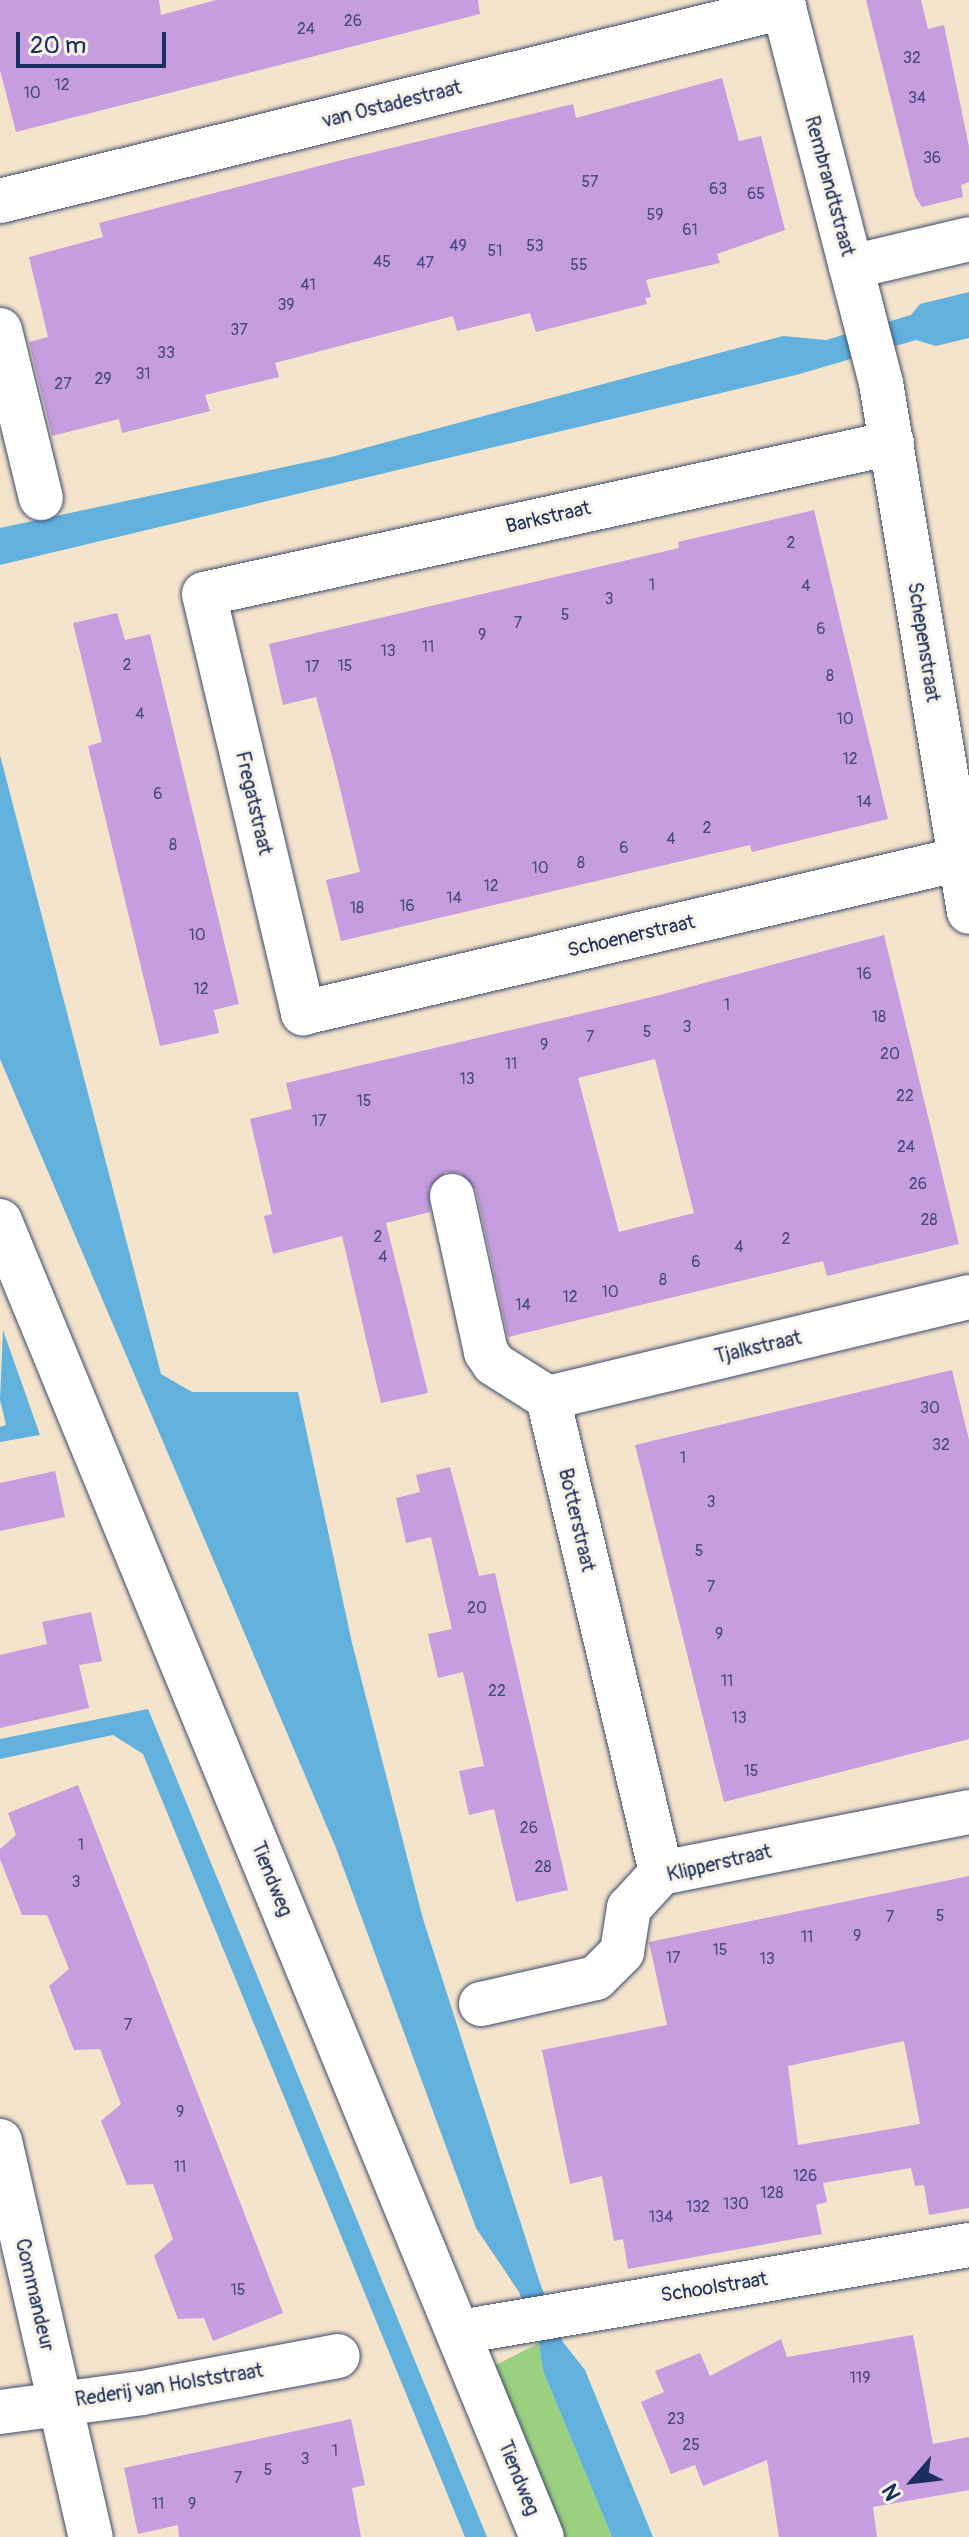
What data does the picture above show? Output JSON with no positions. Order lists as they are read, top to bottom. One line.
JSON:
{"streets":{"street":["van Ostadestraat","Rembrandtstraat","Barkstraat","Schepenstraat","Fregatstraat","Schoenerstraat","Tjalkstraat","Botterstraat","Klipperstraat","Tiendweg","Schoolstraat","Commandeur","Rederij van Holststraat"]},"crossings":[["van Ostadestraat","Rembrandtstraat"],["Rembrandtstraat","Schepenstraat"],["Barkstraat","Schepenstraat"],["Barkstraat","Fregatstraat"],["Schepenstraat","Schoenerstraat"],["Fregatstraat","Schoenerstraat"],["Tjalkstraat","Botterstraat"],["Botterstraat","Klipperstraat"],["Tiendweg","Schoolstraat"],["Commandeur","Rederij van Holststraat"]],"house_numbers":["26","24","32","12","10","34","36","57","63","65","59","61","49","53","51","45","47","55","41","39","37","33","31","29","27","2","1","4","3","5","7","6","9","11","13","2","15","17","8","4","10","12","6","14","2","4","8","6","8","10","12","14","16","18","10","16","12","1","18","3","5","7","9","20","11","13","22","15","17","24","26","28","2","2","4","4","6","8","10","12","14","30","32","1","3","5","7","20","9","11","22","13","15","26","1","28","3","5","7","9","11","15","17","13","7","9","11","126","128","130","132","134","15","119","23","25","1","3","5","7","11","9"],"scale_bar":"20 m","north":"bottom left"}
